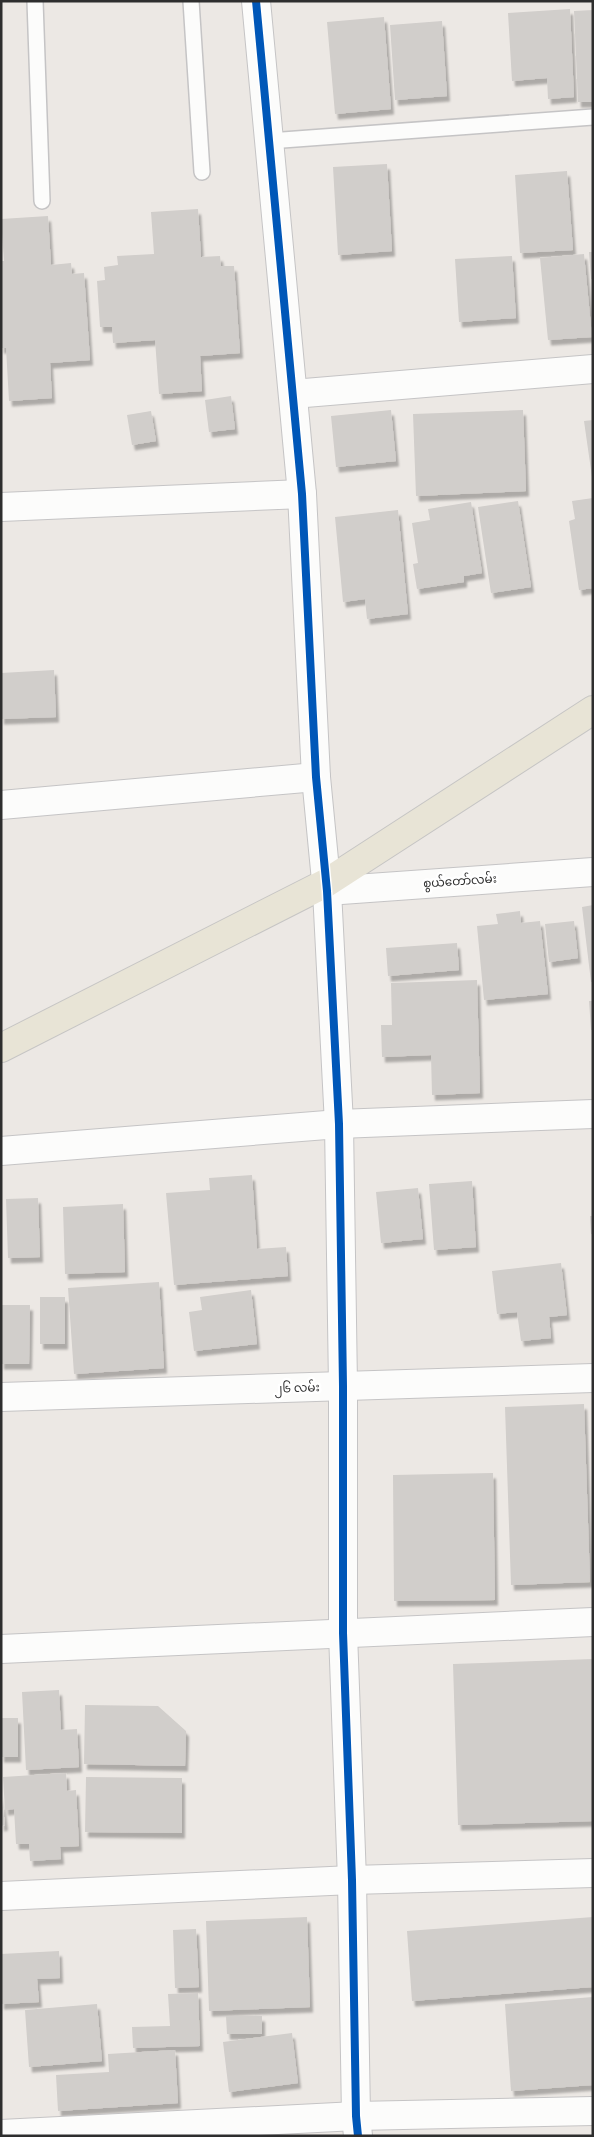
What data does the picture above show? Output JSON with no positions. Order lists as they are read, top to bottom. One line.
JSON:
{"streets":{"street":["စွယ်တော်လမ်း","၂၆ လမ်း"]}}
